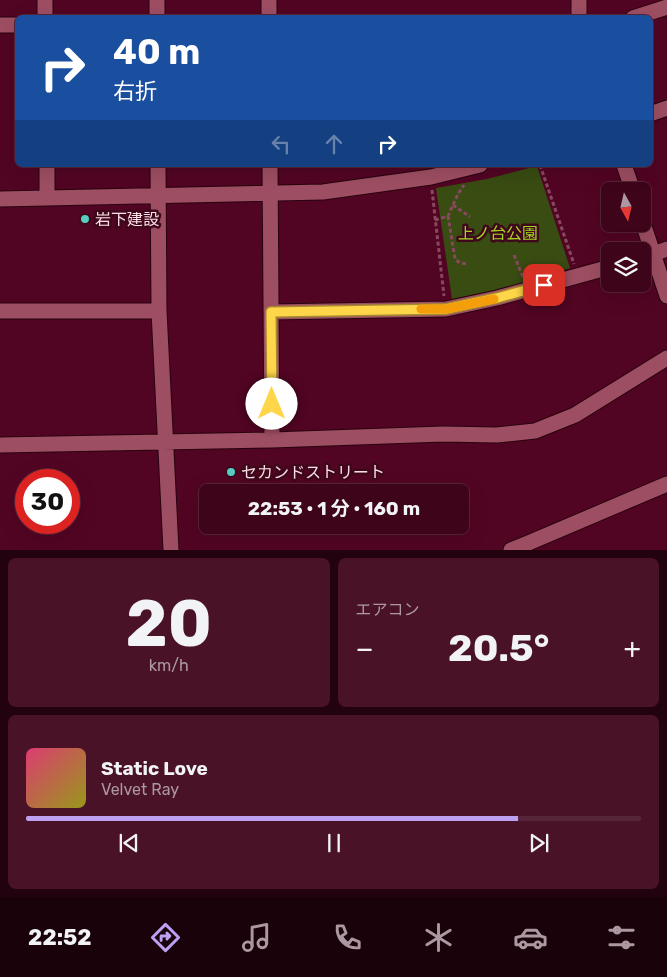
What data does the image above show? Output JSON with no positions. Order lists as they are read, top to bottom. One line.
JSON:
{"parks":["上ノ台公園"],"places":["岩下建設","セカンドストリート"],"north":"bottom","page":{"turn":["40 m","右折"],"limit":"30","trip":"22:53 · 1 分 · 160 m","tile":[["20","km/h"],"エアコン"],"heat":["−","20.5°","+"],"song":["Static Love","Velvet Ray"],"tabs":"22:52"}}
